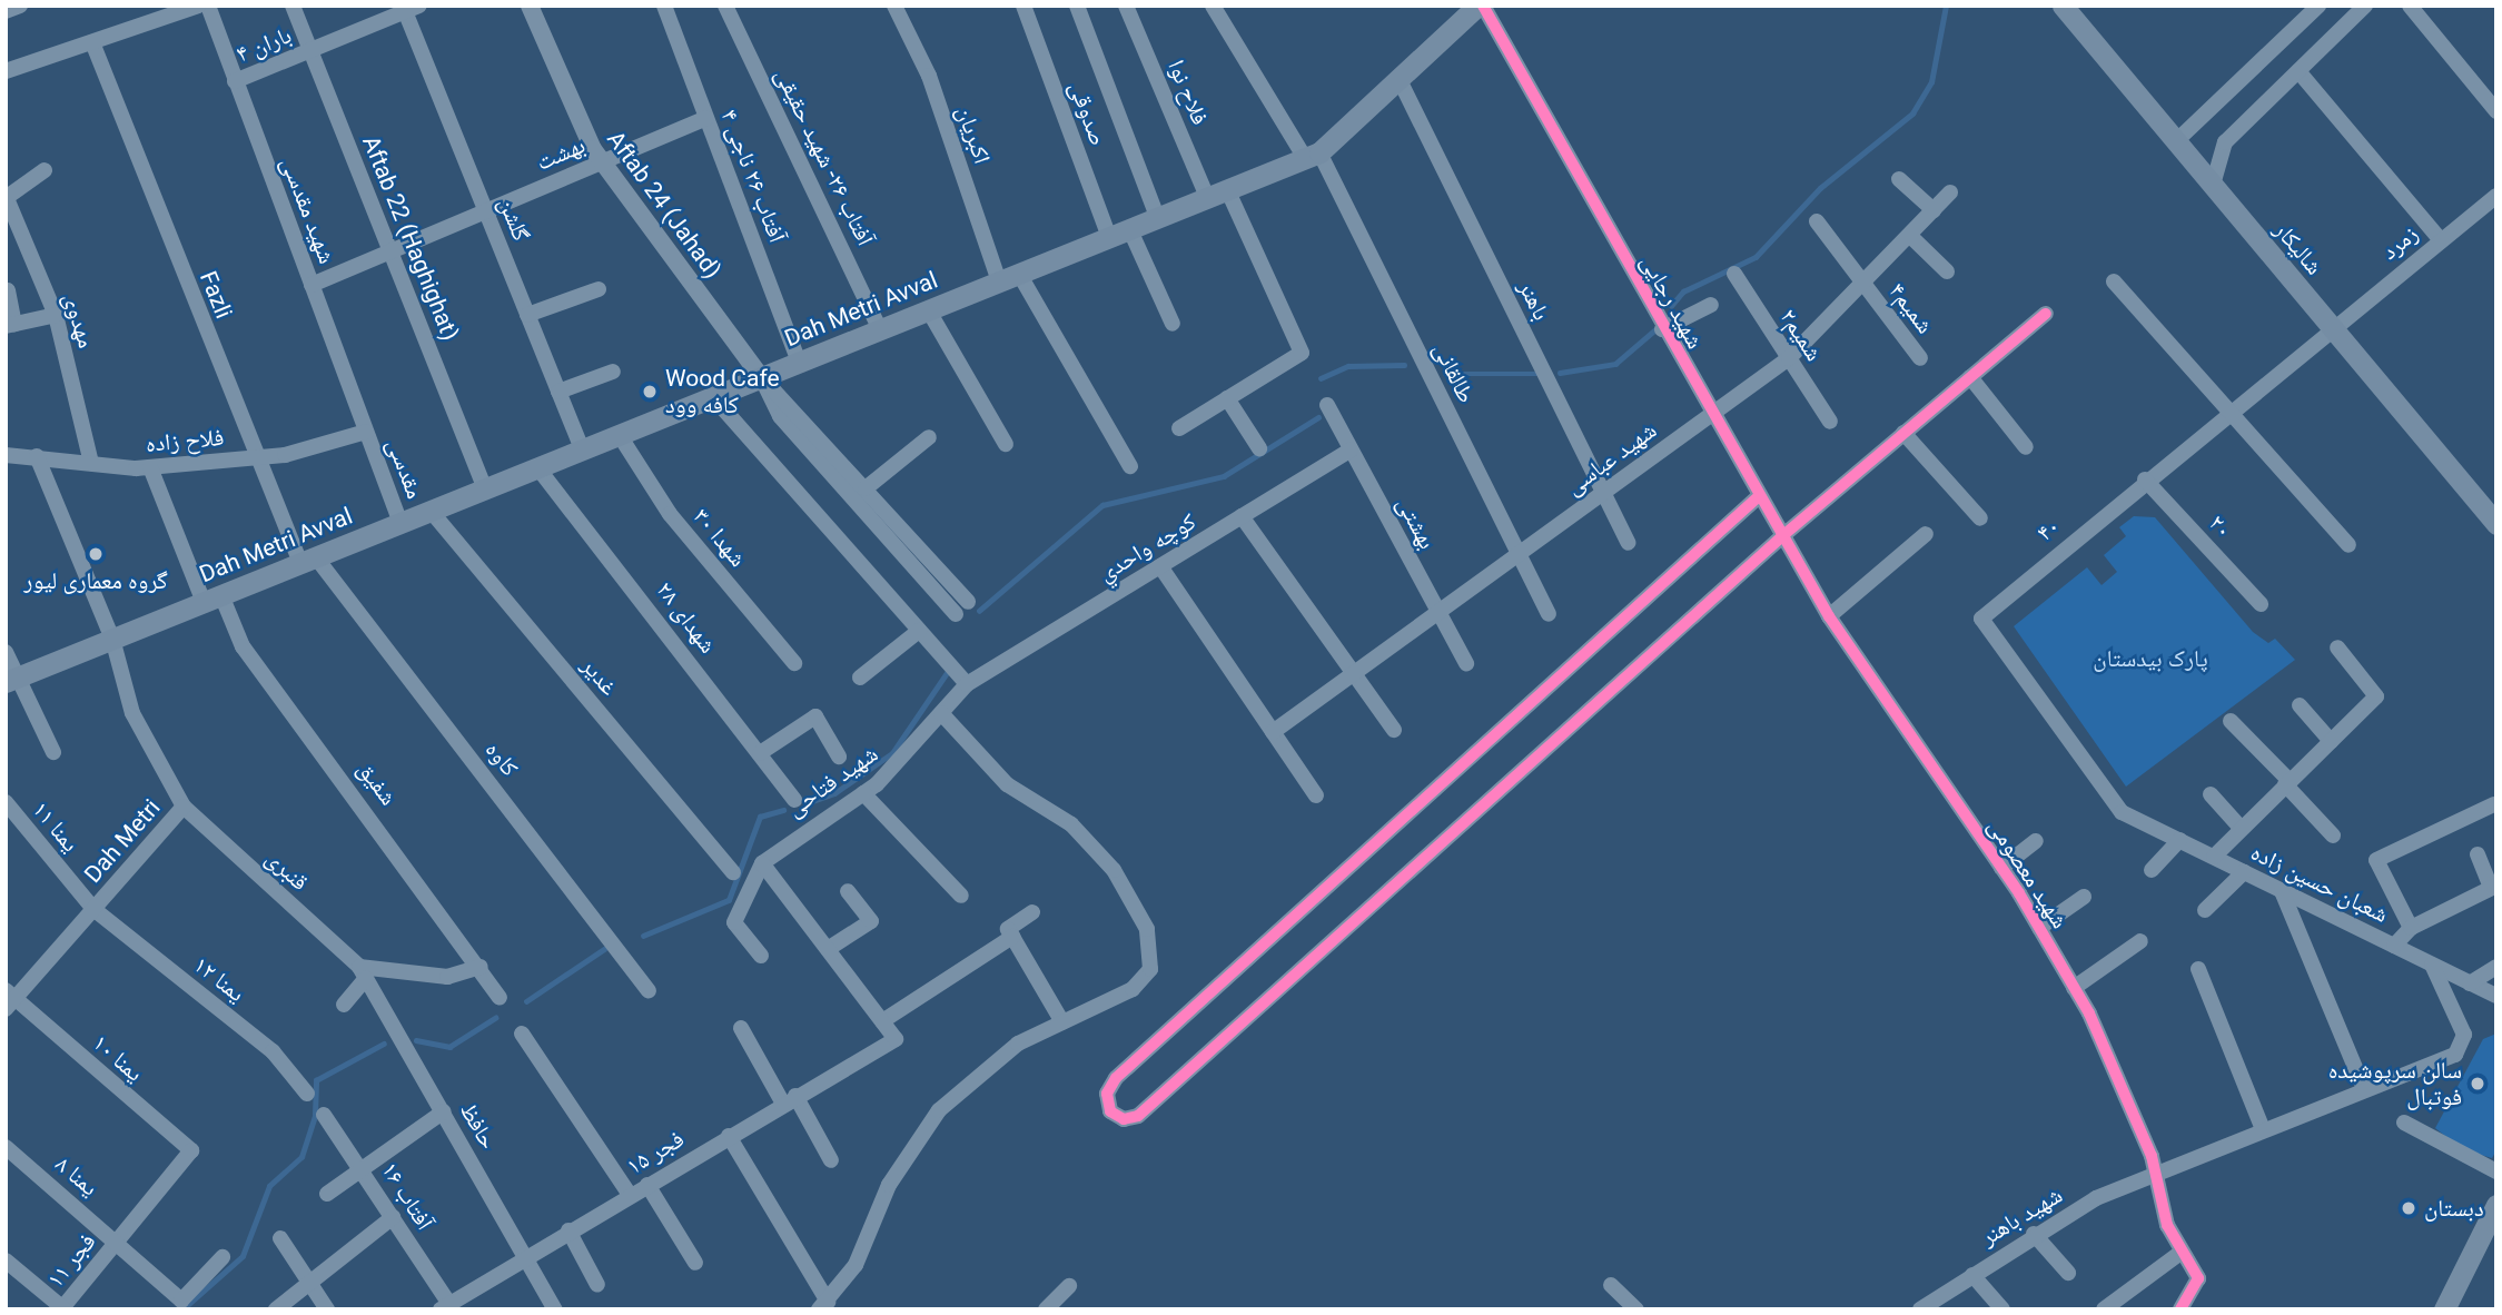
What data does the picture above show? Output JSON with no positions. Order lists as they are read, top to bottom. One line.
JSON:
{"streets":{"main road":["شالیکار","Dah Metri Avval"],"street":["باران ۴","فلاح نوا","صدوقی","اکبریان","بهشت","آفتاب ۲۶- شهید حقیقی","آفتاب ۲۶ ناجی ۴","Aftab 24 (Jahad)","شهید مقدسی","گلشن","Aftab 22 (Haghighat)","زمرد","Fazli","باهنر","شهید رجایی","شمیم۴","مهدوی","شمیم۲","طالقانی","فلاح زاده","شهید عباسی","مقدسی","بهشتی","۲۰","۴۰","شهدا ۳۰","كوچه واحدي","شهدای ۲۸","غدیر","کاوه","شهید فتاحی","شفیق","یمنا ۱۱","Dah Metri","قنبری","شهید معصومی","شعبان حسین زاده","یمنا ۱۲","یمنا ۱۰","حافظ","فجر ۱۵","یمنا ۸","آفتاب ۱۶","شهید باهنر","فجر ۱۱"]},"crossings":[["باران ۴","شهید مقدسی"],["باران ۴","گلشن"],["باران ۴","Aftab 22 (Haghighat)"],["فلاح نوا","Dah Metri Avval"],["صدوقی","Dah Metri Avval"],["اکبریان","Dah Metri Avval"],["بهشت","آفتاب ۲۶ ناجی ۴"],["بهشت","Aftab 24 (Jahad)"],["بهشت","شهید مقدسی"],["بهشت","گلشن"],["بهشت","Aftab 22 (Haghighat)"],["آفتاب ۲۶- شهید حقیقی","Dah Metri Avval"],["آفتاب ۲۶ ناجی ۴","Dah Metri Avval"],["Aftab 24 (Jahad)","Dah Metri Avval"],["شهید مقدسی","فلاح زاده"],["شهید مقدسی","مقدسی"],["گلشن","Dah Metri Avval"],["Aftab 22 (Haghighat)","Dah Metri Avval"],["زمرد","شالیکار"],["زمرد","۴۰"],["شالیکار","۴۰"],["Fazli","Dah Metri Avval"],["Fazli","فلاح زاده"],["Fazli","کاوه"],["باهنر","Dah Metri Avval"],["باهنر","شهید عباسی"],["شهید رجایی","Dah Metri Avval"],["شهید رجایی","شهید عباسی"],["شهید رجایی","شهید معصومی"],["شمیم۴","شهید عباسی"],["Dah Metri Avval","طالقانی"],["Dah Metri Avval","مقدسی"],["Dah Metri Avval","شهدا ۳۰"],["Dah Metri Avval","شهدای ۲۸"],["Dah Metri Avval","غدیر"],["Dah Metri Avval","کاوه"],["Dah Metri Avval","شفیق"],["Dah Metri Avval","Dah Metri"],["مهدوی","فلاح زاده"],["شمیم۲","شهید عباسی"],["طالقانی","شهید عباسی"],["فلاح زاده","مقدسی"],["فلاح زاده","شفیق"],["فلاح زاده","Dah Metri"],["شهید عباسی","بهشتی"],["بهشتی","كوچه واحدي"],["۲۰","۴۰"],["۴۰","شعبان حسین زاده"],["كوچه واحدي","شهید فتاحی"],["یمنا ۱۱","Dah Metri"],["یمنا ۱۱","یمنا ۱۲"],["Dah Metri","قنبری"],["Dah Metri","یمنا ۱۲"],["Dah Metri","یمنا ۱۰"],["قنبری","حافظ"],["شهید معصومی","شهید باهنر"],["شعبان حسین زاده","شهید باهنر"],["یمنا ۱۰","فجر ۱۱"],["حافظ","فجر ۱۵"],["فجر ۱۵","آفتاب ۱۶"],["یمنا ۸","فجر ۱۱"]],"parks":["پارک بیدستان"],"places":["Wood Cafe کافه وود","گروه معماری لیور","سالن سرپوشیده فوتبال","دبستان"]}
